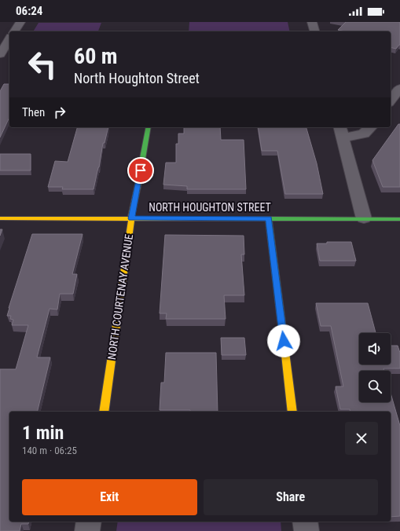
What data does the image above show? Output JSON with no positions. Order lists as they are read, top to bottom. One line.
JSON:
{"streets":{"street":["NORTH HOUGHTON STREET","NORTH COURTENAY AVENUE"]},"crossings":[["NORTH HOUGHTON STREET","NORTH COURTENAY AVENUE"]],"page":{"status":"06:24","turn":["60 m","North Houghton Street"],"then":"Then","heading":["1 min","140 m · 06:25"],"buttons":["Exit","Share"]}}
